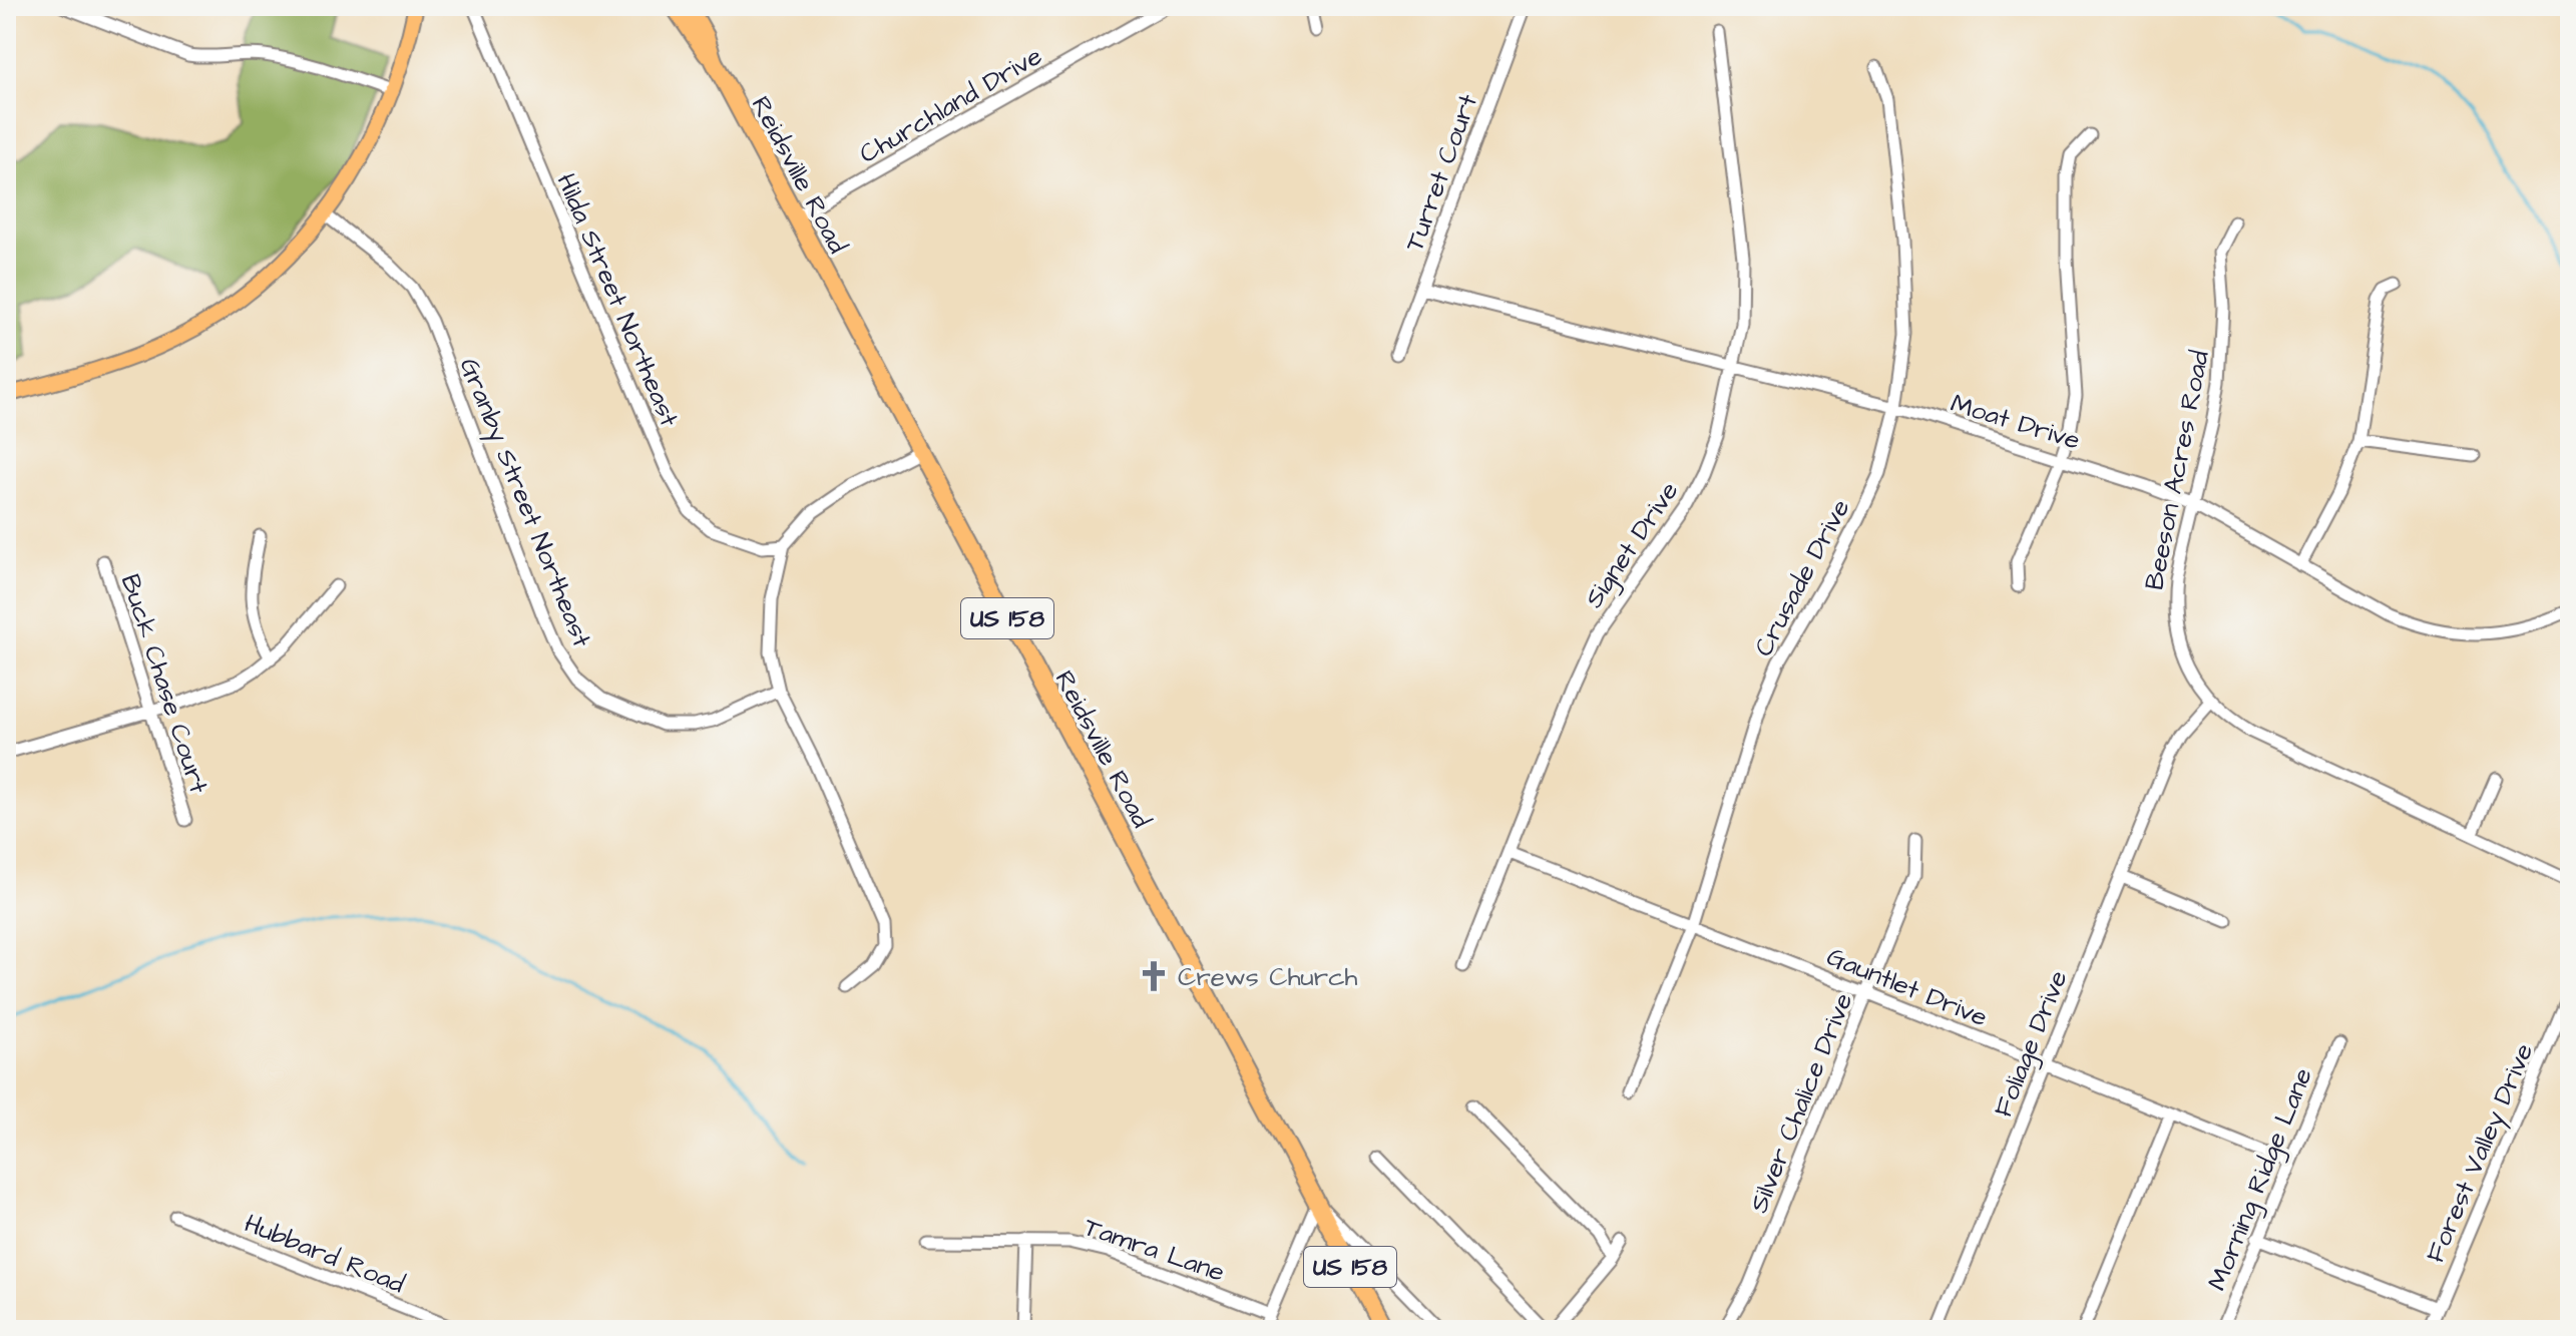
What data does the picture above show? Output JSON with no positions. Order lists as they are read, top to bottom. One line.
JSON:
{"streets":{"highway":["Reidsville Road","US 158"],"street":["Churchland Drive","Turret Court","Hilda Street Northeast","Moat Drive","Beeson Acres Road","Granby Street Northeast","Signet Drive","Crusade Drive","Buck Chase Court","Gauntlet Drive","Foliage Drive","Silver Chalice Drive","Forest Valley Drive","Morning Ridge Lane","Tamra Lane","Hubbard Road"]},"crossings":[["Churchland Drive","Reidsville Road"],["Turret Court","Moat Drive"],["Moat Drive","Beeson Acres Road"],["Moat Drive","Signet Drive"],["Moat Drive","Crusade Drive"],["Beeson Acres Road","Foliage Drive"],["Signet Drive","Gauntlet Drive"],["Crusade Drive","Gauntlet Drive"],["Gauntlet Drive","Foliage Drive"],["Gauntlet Drive","Silver Chalice Drive"],["Gauntlet Drive","Morning Ridge Lane"]],"places":{"church":["Crews Church"]}}
